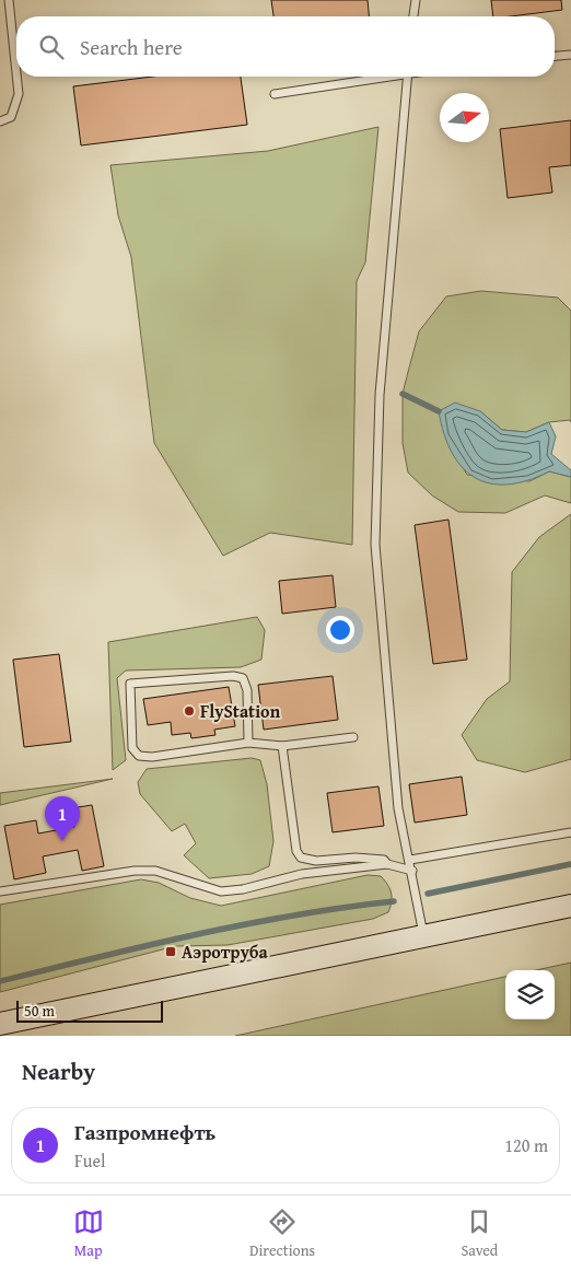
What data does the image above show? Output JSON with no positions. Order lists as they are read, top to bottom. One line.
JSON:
{"places":{"other":["FlyStation"],"transit":["Аэротруба"]},"scale_bar":"50 m","north":"right","page":{"search":"Search here","pins":"1","scale":"50 m","heading":"Nearby","list":[{"mark":"1","name":"Газпромнефть","note":"Fuel","value":"120 m"}],"nav":["Map","Directions","Saved"]}}
